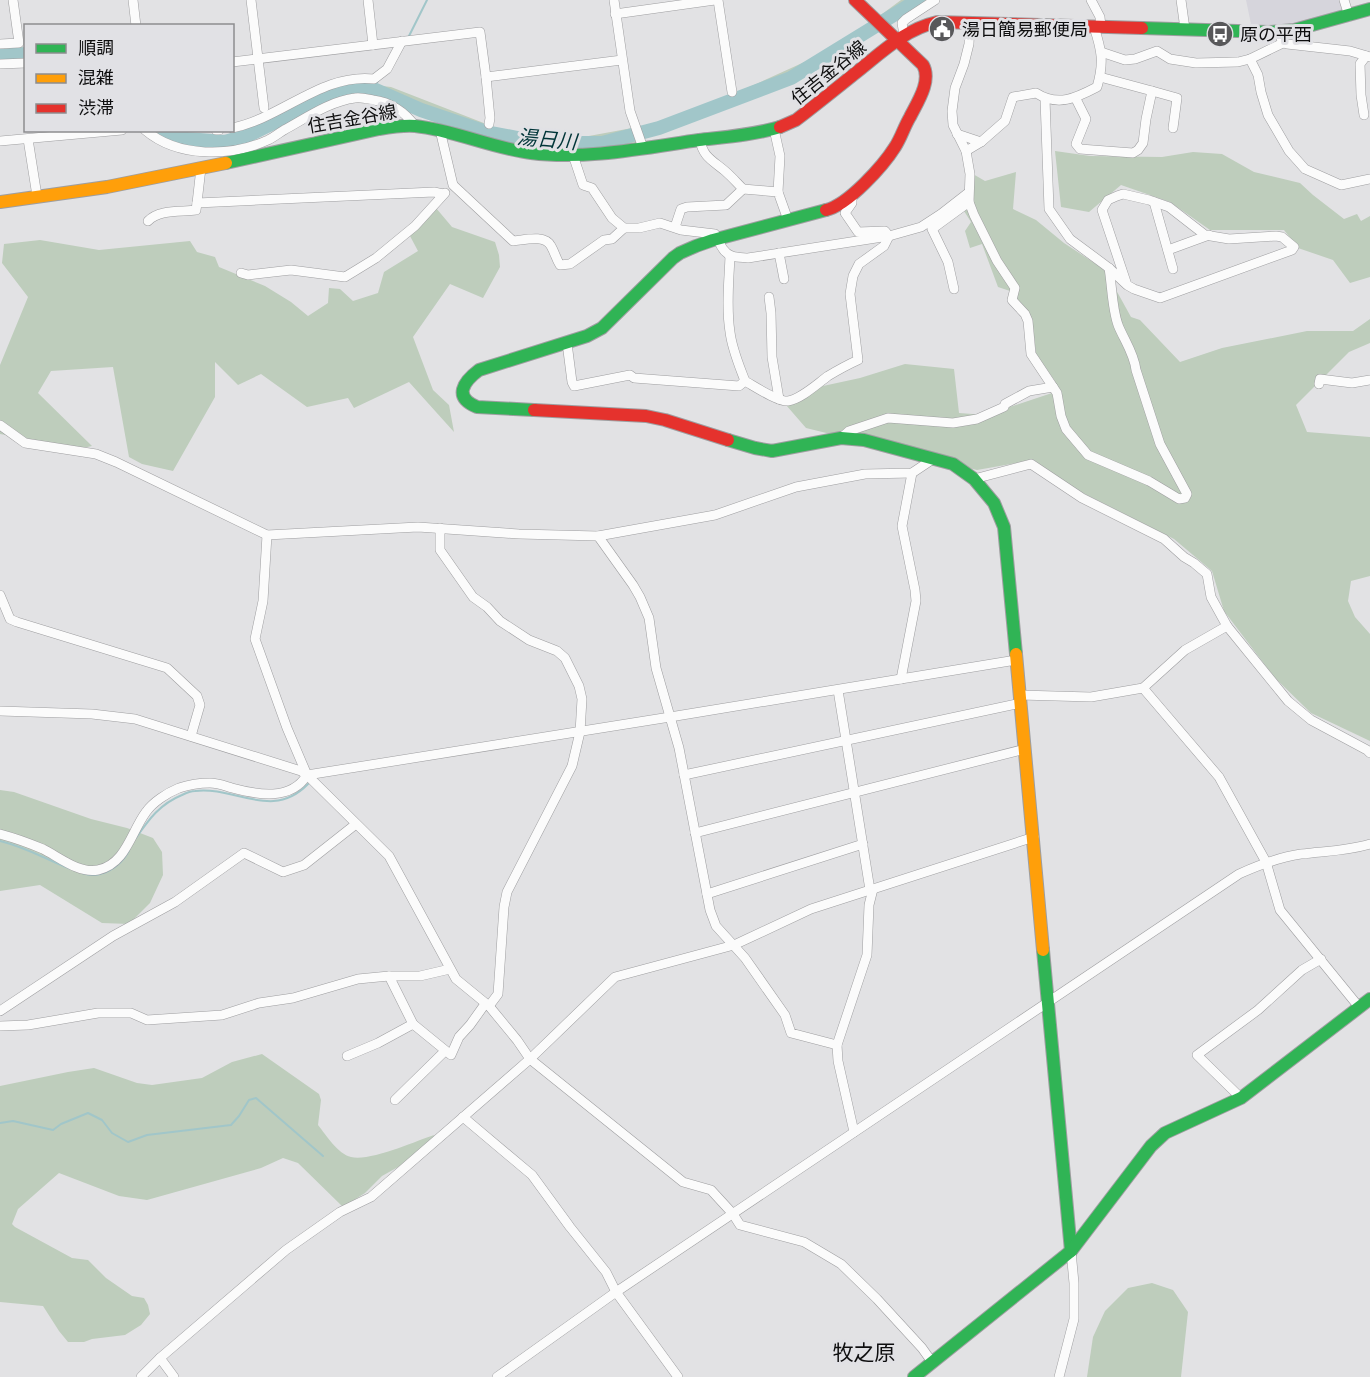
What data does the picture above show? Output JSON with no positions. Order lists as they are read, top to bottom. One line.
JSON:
{"streets":{"street":["住吉金谷線"]},"districts":["牧之原"],"water":["湯日川"],"places":{"public building":["湯日簡易郵便局"],"bus stop":["原の平西"]},"legend":["順調","混雑","渋滞"]}
